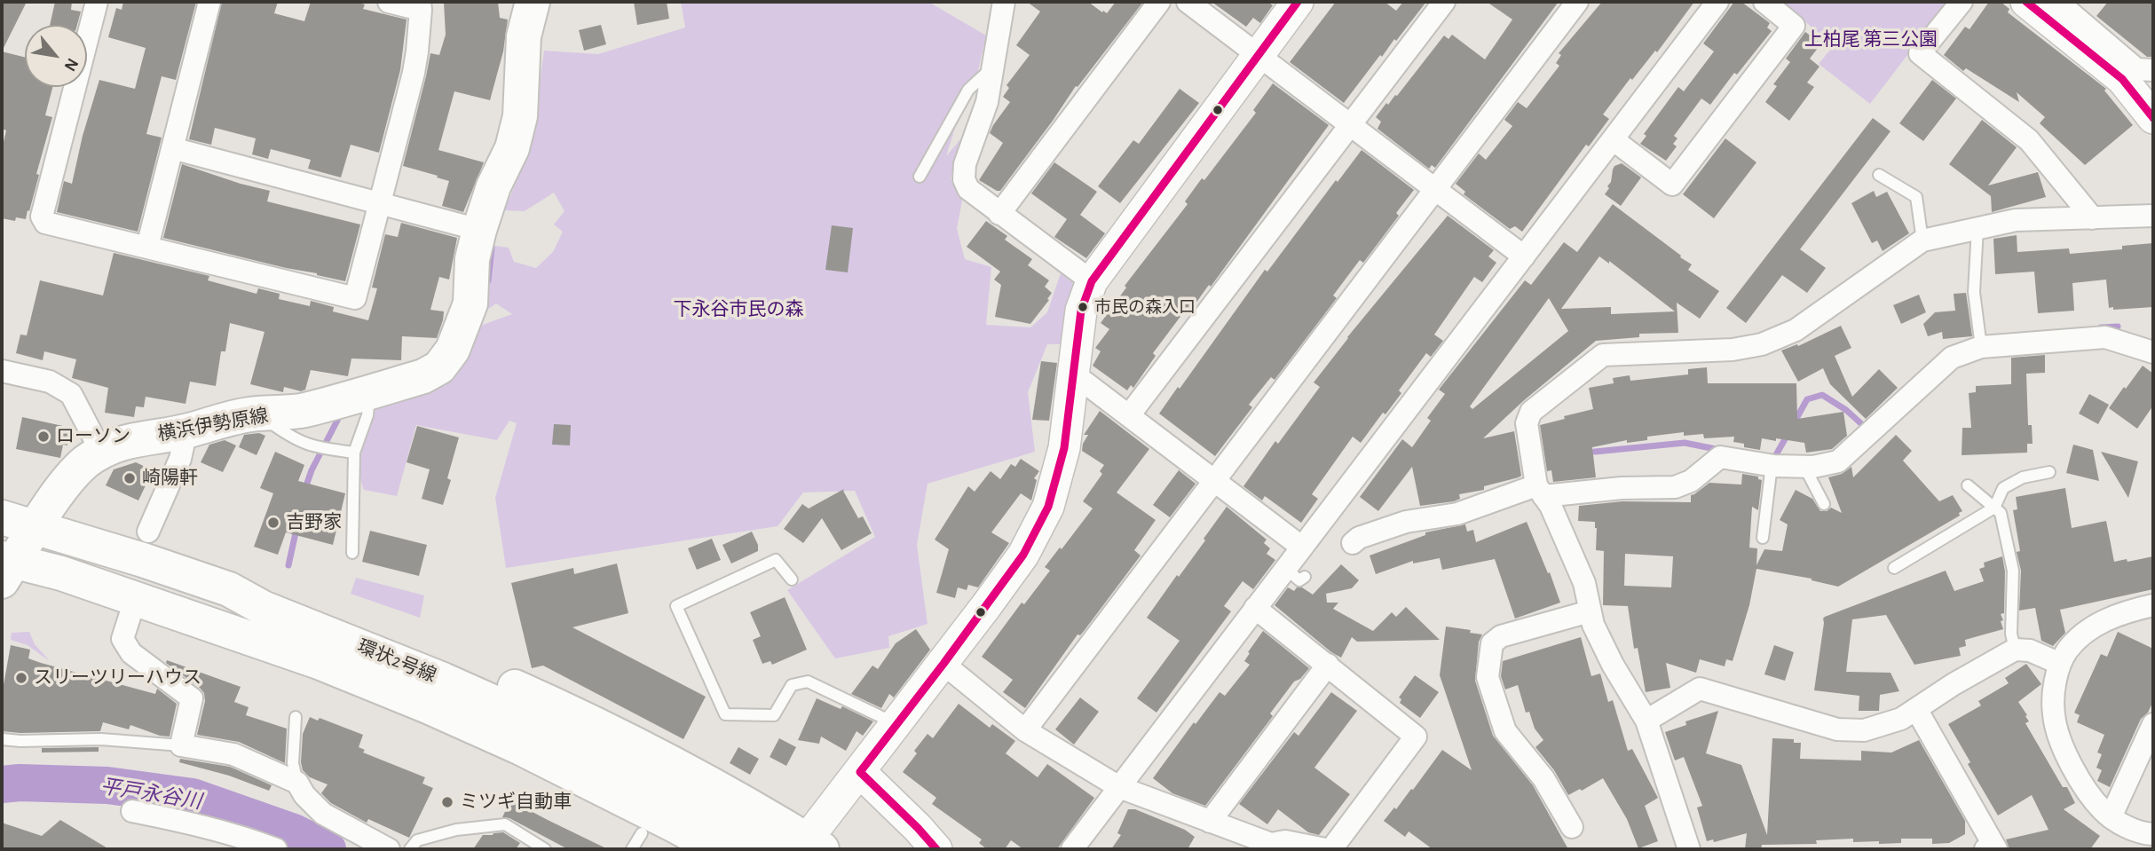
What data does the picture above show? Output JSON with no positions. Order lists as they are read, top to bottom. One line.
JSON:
{"streets":{"main road":["横浜伊勢原線","環状2号線"]},"crossings":[["横浜伊勢原線","環状2号線"]],"water":["平戸永谷川"],"parks":["上柏尾 第三公園","下永谷市民の森"],"places":["市民の森入口","ローソン","崎陽軒","吉野家","スリーツリーハウス","ミツギ自動車"],"north":"bottom right"}
